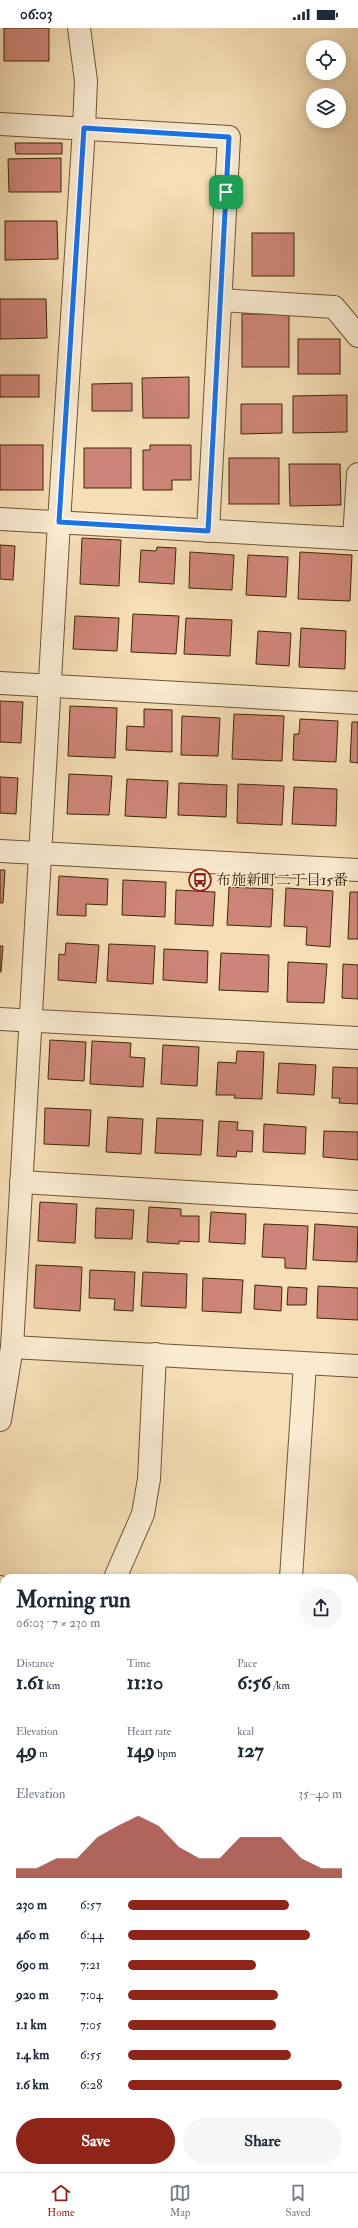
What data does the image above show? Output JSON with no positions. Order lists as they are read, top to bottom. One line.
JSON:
{"places":{"bus stop":["布施新町二丁目15番"]},"page":{"status":"06:03","heading":["Morning run","06:03 · 7 × 230 m"],"stats":[["Distance","1.61 km"],["Time","11:10"],["Pace","6:56 /km"],["Elevation","49 m"],["Heart rate","149 bpm"],["kcal","127"]],"chart":["Elevation","35–40 m"],"list":[{"name":"230 m","note":"6:57"},{"name":"460 m","note":"6:44"},{"name":"690 m","note":"7:21"},{"name":"920 m","note":"7:04"},{"name":"1.1 km","note":"7:05"},{"name":"1.4 km","note":"6:55"},{"name":"1.6 km","note":"6:28"}],"buttons":["Save","Share"],"tabs":["Home","Map","Saved"]}}
